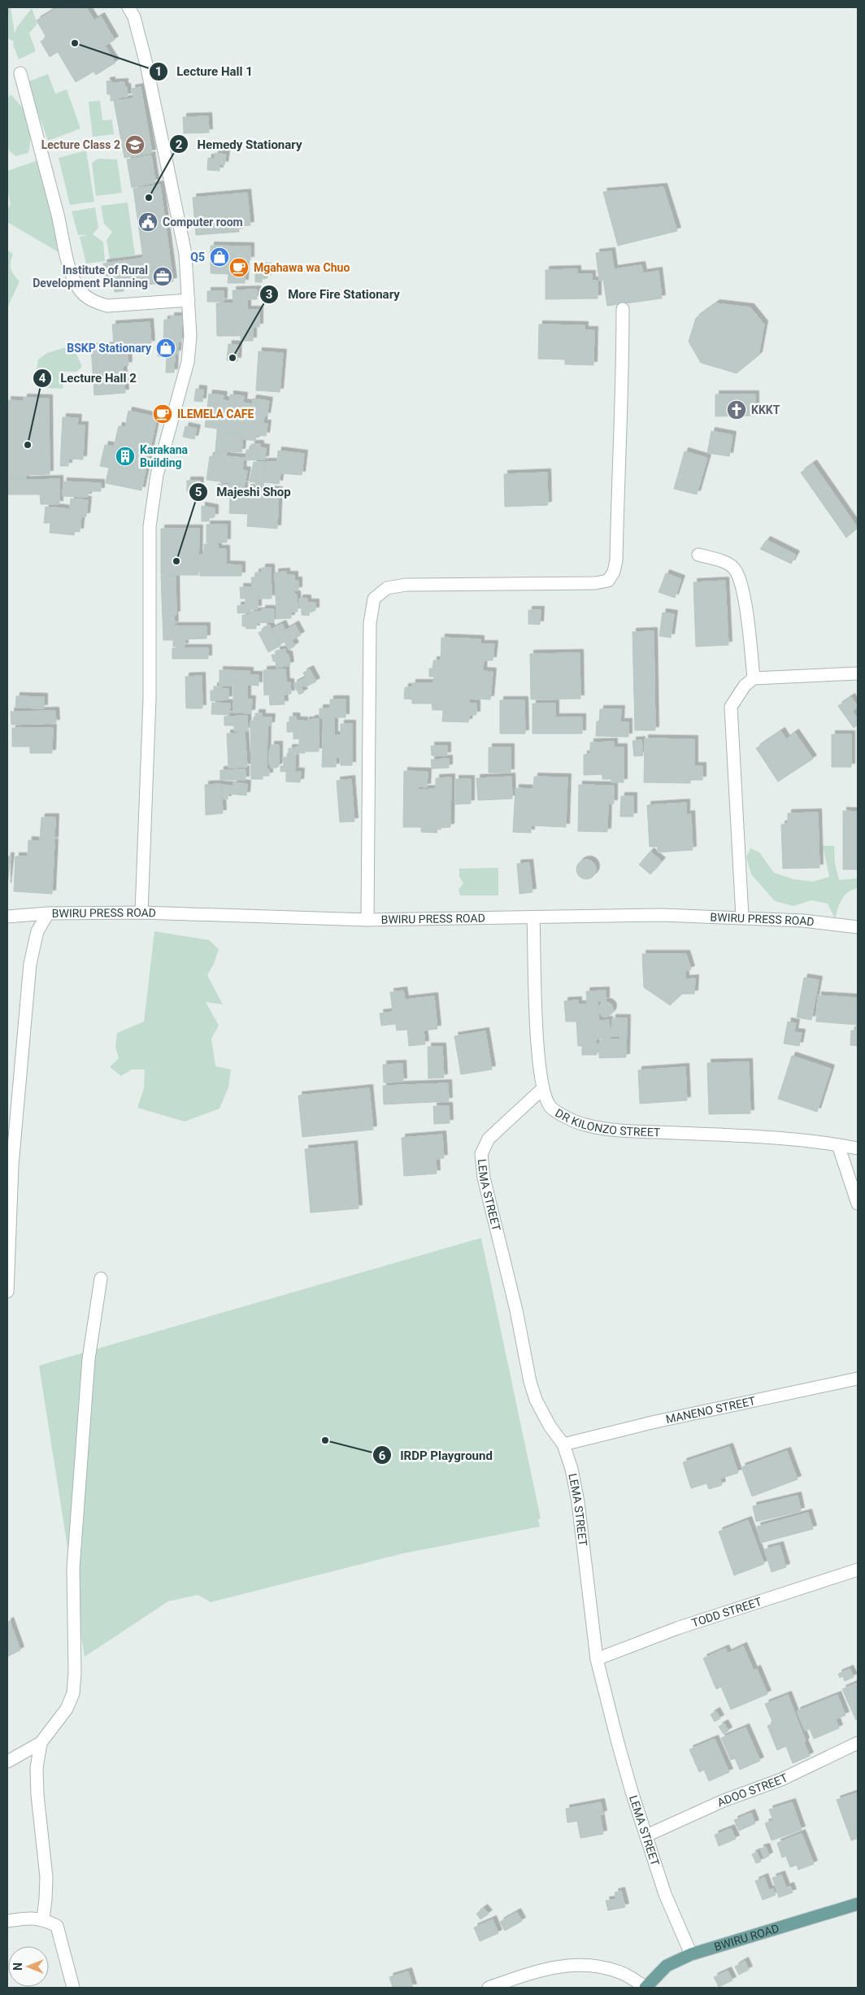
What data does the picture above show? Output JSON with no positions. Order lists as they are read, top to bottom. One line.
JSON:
{"streets":{"main road":["BWIRU ROAD"],"street":["BWIRU PRESS ROAD","DR KILONZO STREET","LEMA STREET","MANENO STREET","TODD STREET","ADOO STREET"]},"crossings":[["BWIRU PRESS ROAD","DR KILONZO STREET"],["DR KILONZO STREET","LEMA STREET"],["LEMA STREET","MANENO STREET"],["LEMA STREET","TODD STREET"],["LEMA STREET","ADOO STREET"],["LEMA STREET","BWIRU ROAD"]],"places":{"other":["Lecture Hall 1","Hemedy Stationary","More Fire Stationary","Lecture Hall 2","Majeshi Shop","IRDP Playground"],"school or university":["Lecture Class 2"],"public building":["Computer room"],"shop":["Q5","BSKP Stationary"],"cafe":["Mgahawa wa Chuo","ILEMELA CAFE"],"office":["Institute of Rural Development Planning"],"church":["KKKT"],"building":["Karakana Building"]},"north":"left"}
